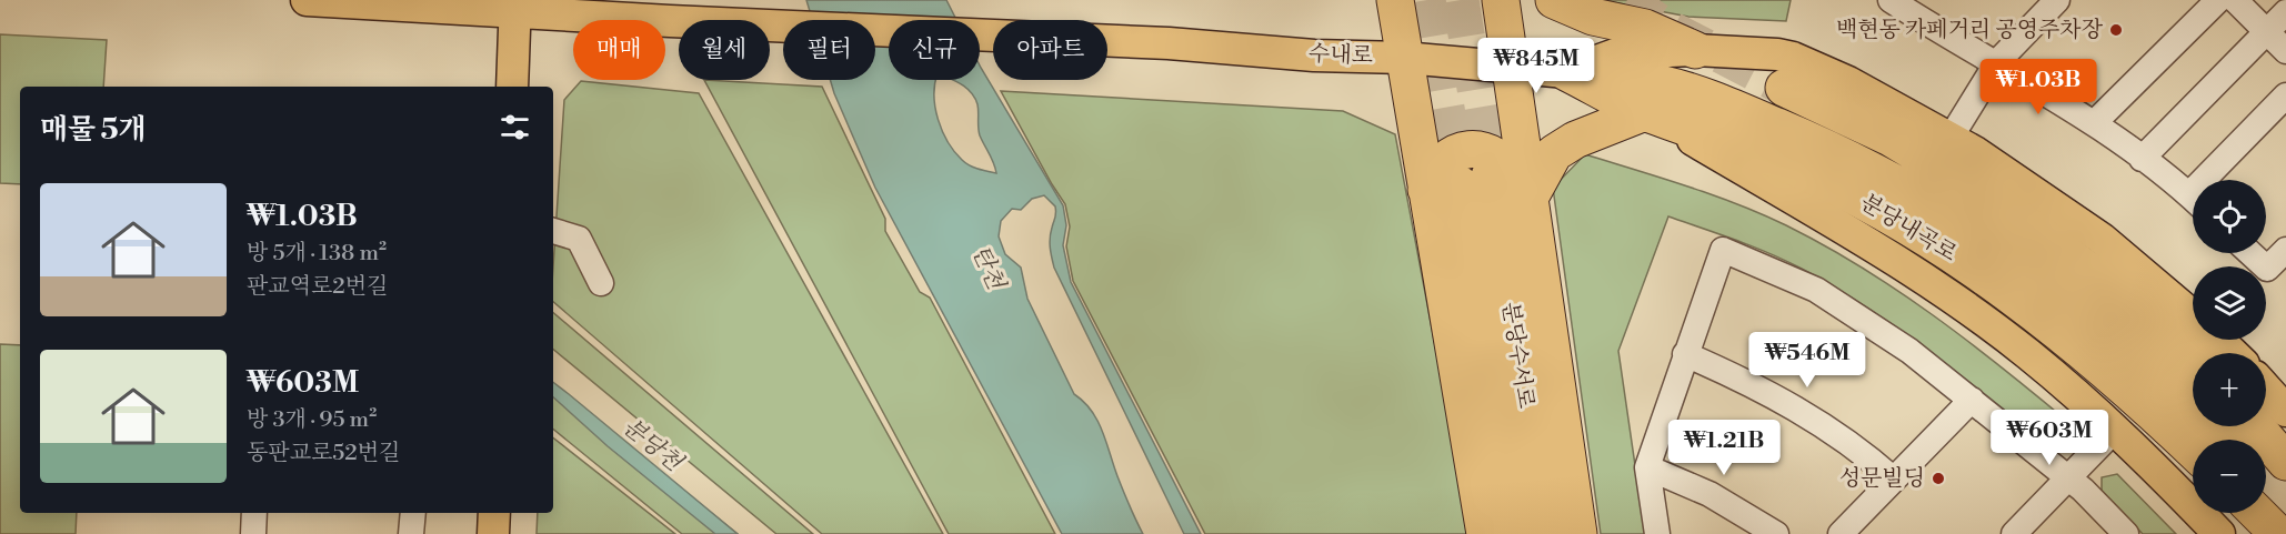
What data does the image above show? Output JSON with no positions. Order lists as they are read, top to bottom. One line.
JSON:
{"streets":{"highway":["분당내곡로","분당수서로"],"main road":["수내로"]},"crossings":[["수내로","분당내곡로"]],"water":["탄천","분당천"],"places":["백현동 카페거리 공영주차장","성문빌딩"],"page":{"chip":["매매","월세","필터","신규","아파트"],"price":["₩845M","₩1.03B","₩546M","₩603M","₩1.21B"],"heading":"매물 5개","list":[{"name":"₩1.03B","note":"방 5개 · 138 m² · 판교역로2번길"},{"name":"₩603M","note":"방 3개 · 95 m² · 동판교로52번길"}],"map_buttons":["+","−"]}}
